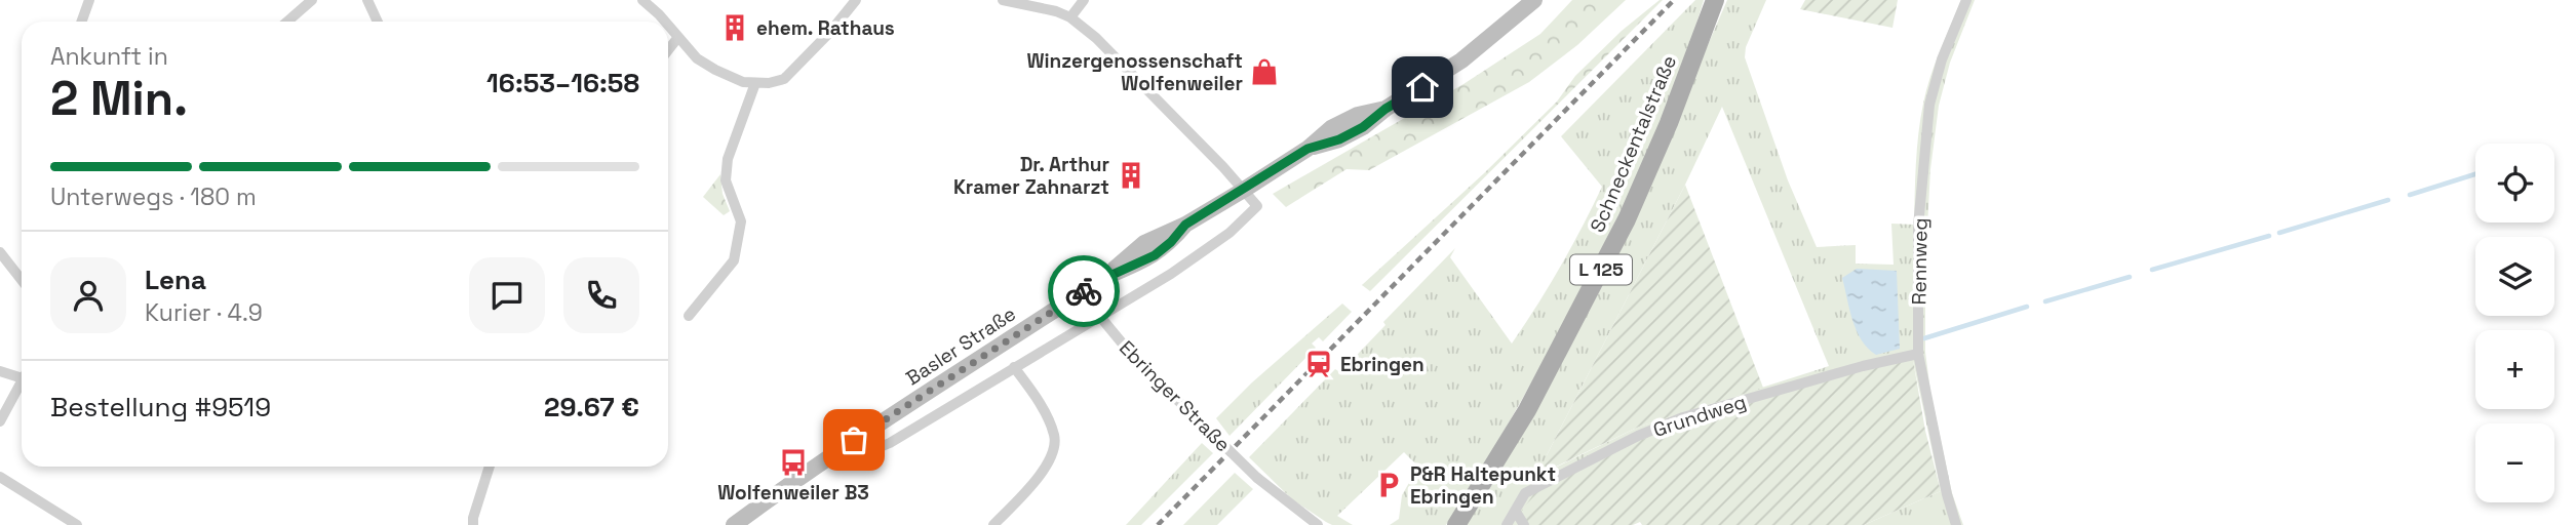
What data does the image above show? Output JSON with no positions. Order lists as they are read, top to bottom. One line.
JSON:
{"streets":{"main road":["Schneckentalstraße","L 125","Basler Straße"],"street":["Rennweg","Ebringer Straße","Grundweg"]},"crossings":[["Rennweg","Grundweg"]],"places":{"building":["ehem. Rathaus","Dr. Arthur Kramer Zahnarzt"],"shop":["Winzergenossenschaft Wolfenweiler"],"station":["Ebringen"],"bus stop":["Wolfenweiler B3"],"parking":["P&R Haltepunkt Ebringen"]},"page":{"heading":["2 Min.","Ankunft in","16:53–16:58"],"panel":["Lena","Kurier · 4.9","Bestellung #9519","29.67 €"],"map_buttons":["+","−"],"bar":"Unterwegs · 180 m"}}
